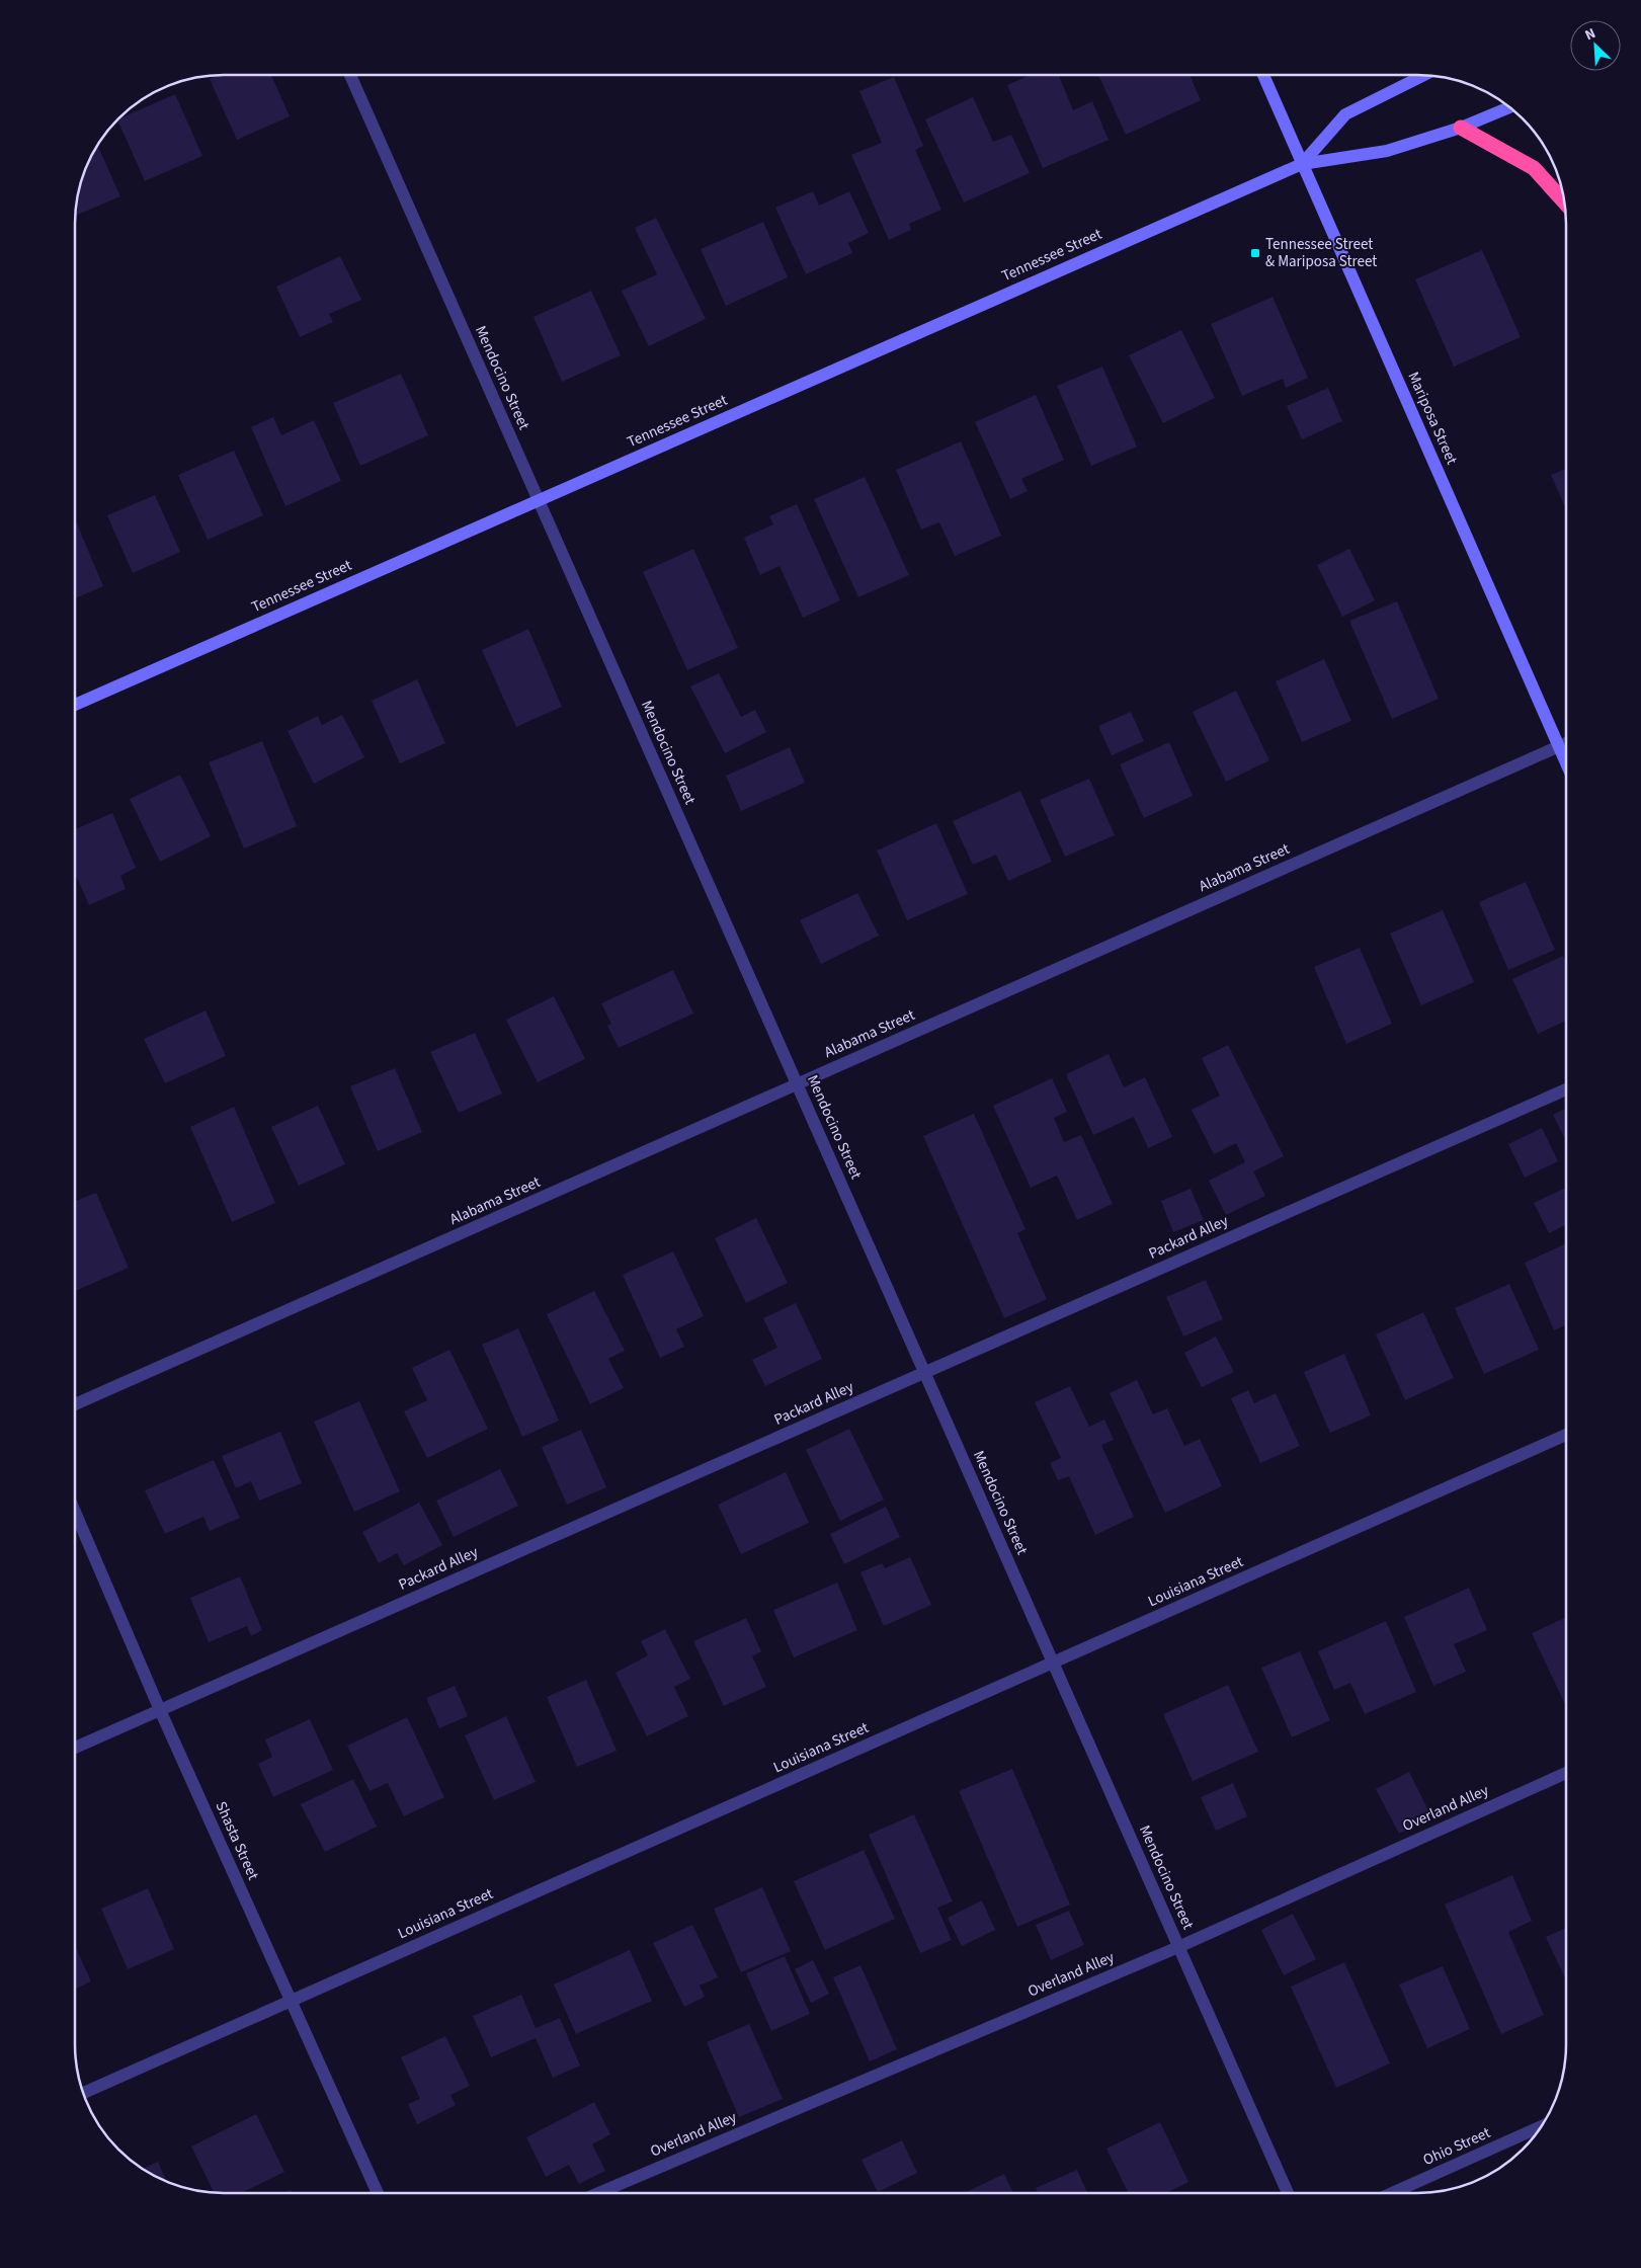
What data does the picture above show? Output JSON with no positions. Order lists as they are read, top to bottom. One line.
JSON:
{"streets":{"main road":["Tennessee Street","Mariposa Street"],"street":["Mendocino Street","Alabama Street","Packard Alley","Louisiana Street","Overland Alley","Shasta Street","Ohio Street"]},"crossings":[["Tennessee Street","Mendocino Street"],["Tennessee Street","Mariposa Street"],["Mendocino Street","Alabama Street"],["Mendocino Street","Packard Alley"],["Mendocino Street","Louisiana Street"],["Mendocino Street","Overland Alley"],["Mariposa Street","Alabama Street"],["Packard Alley","Shasta Street"],["Louisiana Street","Shasta Street"]],"places":{"transit":["Tennessee Street & Mariposa Street"]},"north":"top left"}
